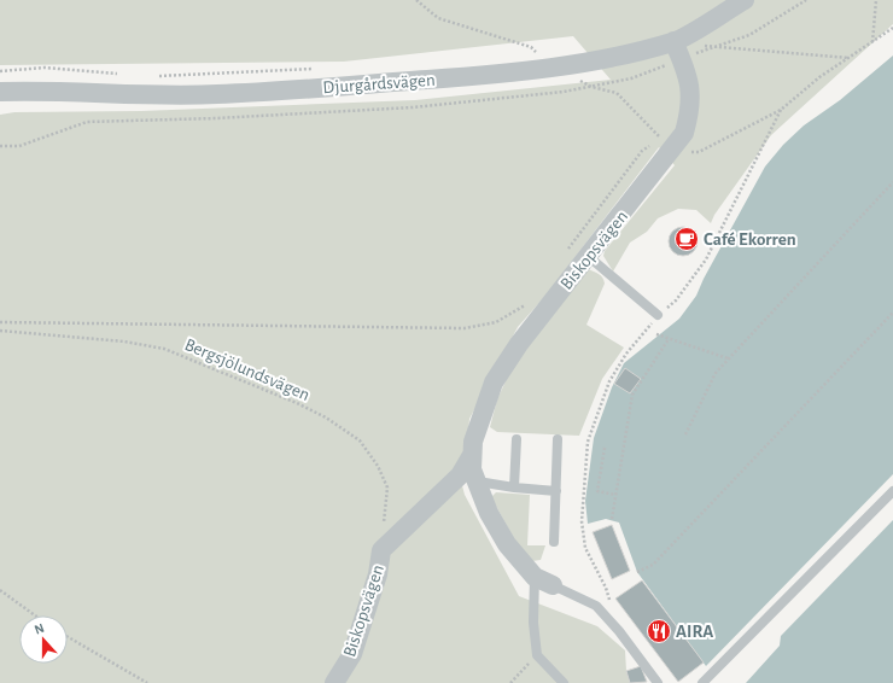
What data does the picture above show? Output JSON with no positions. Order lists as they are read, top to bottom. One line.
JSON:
{"streets":{"street":["Djurgårdsvägen","Biskopsvägen"],"path":["Bergsjölundsvägen"]},"crossings":[["Djurgårdsvägen","Biskopsvägen"]],"places":{"cafe":["Café Ekorren"],"restaurant":["AIRA"]},"north":"top"}
